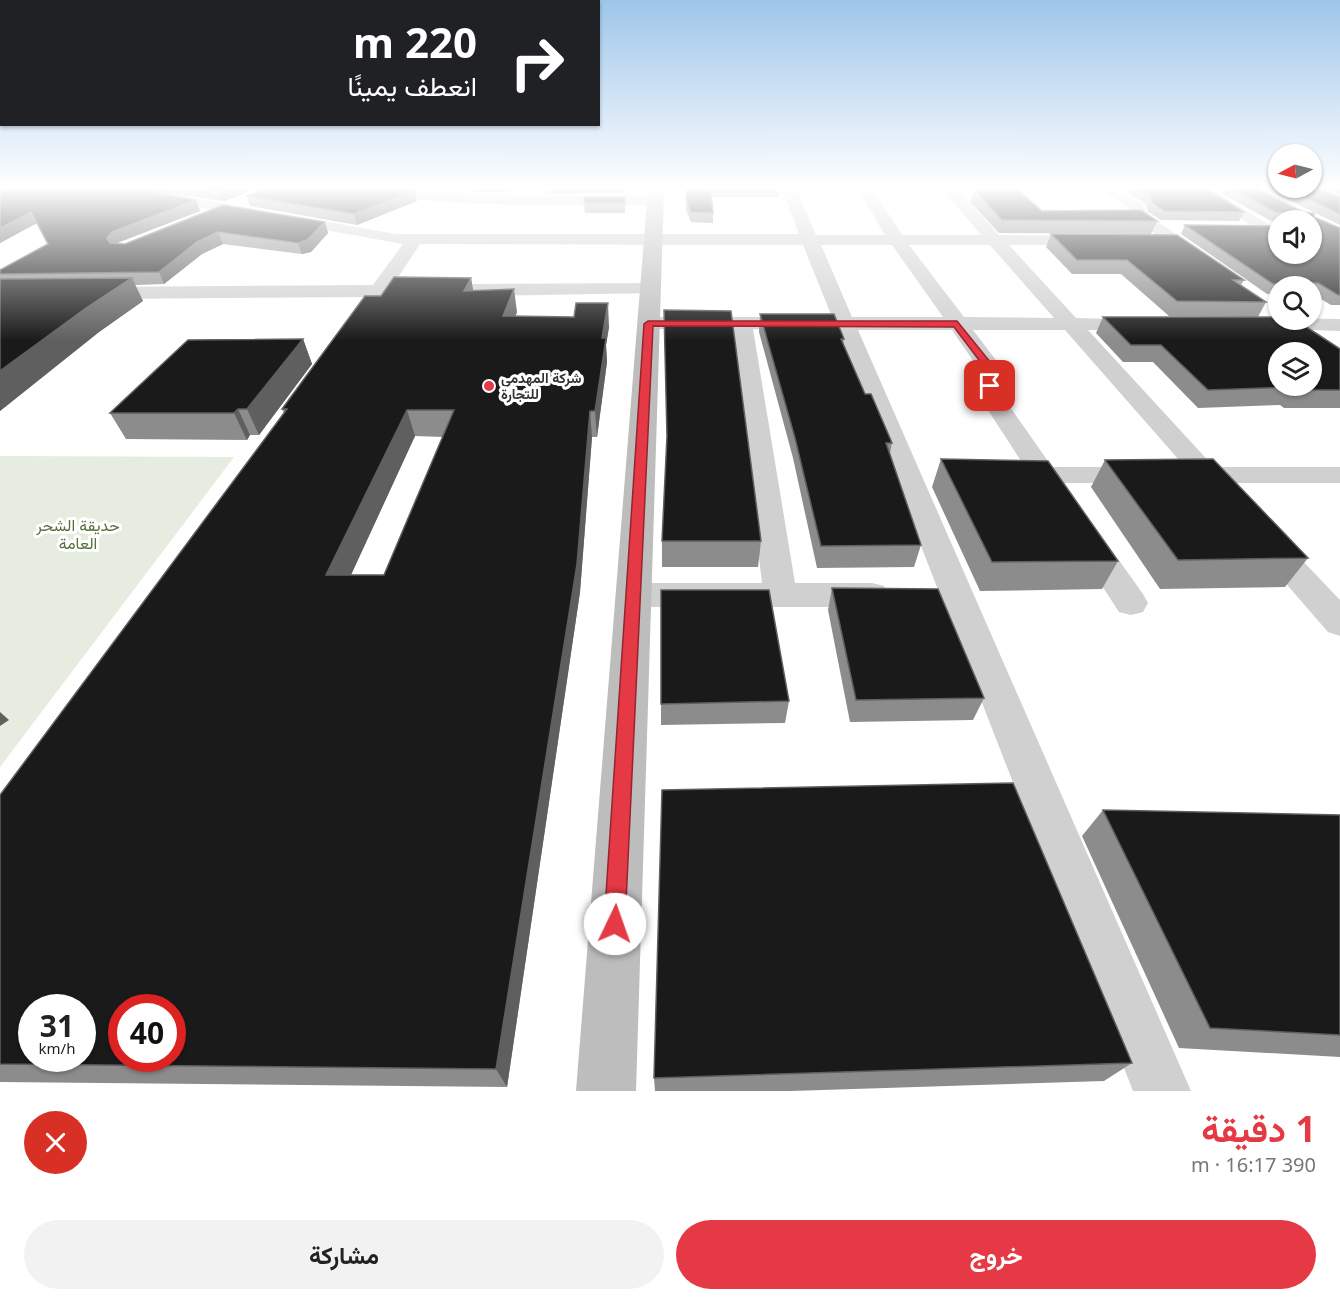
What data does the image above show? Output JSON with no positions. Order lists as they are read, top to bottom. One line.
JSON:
{"parks":["حديقة الشحر العامة"],"places":["شركة المهدمي للتجارة"],"north":"left","page":{"turn":["220 m","انعطف يمينًا"],"speed":"31 km/h","limit":"40","heading":["1 دقيقة","390 m · 16:17"],"buttons":["خروج","مشاركة"]}}
